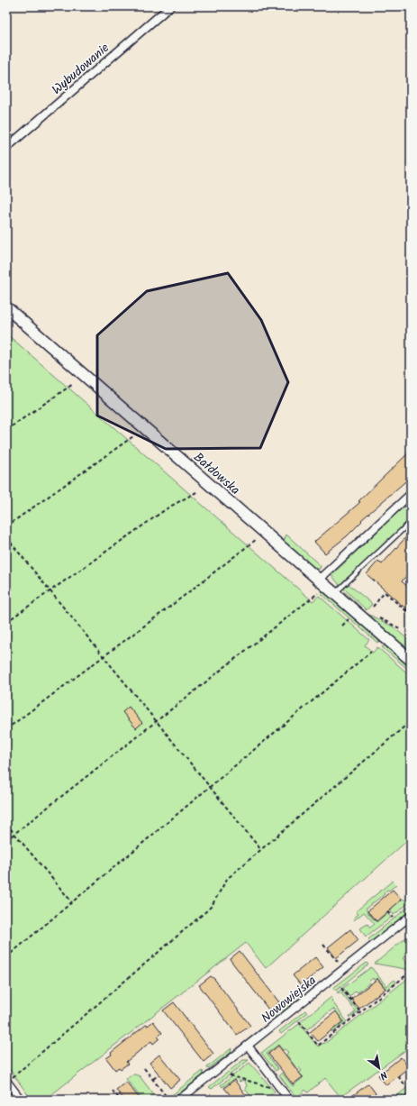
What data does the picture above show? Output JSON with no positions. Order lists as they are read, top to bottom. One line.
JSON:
{"streets":{"street":["Wybudowanie","Bałdowska","Nowowiejska"]},"north":"bottom right"}
